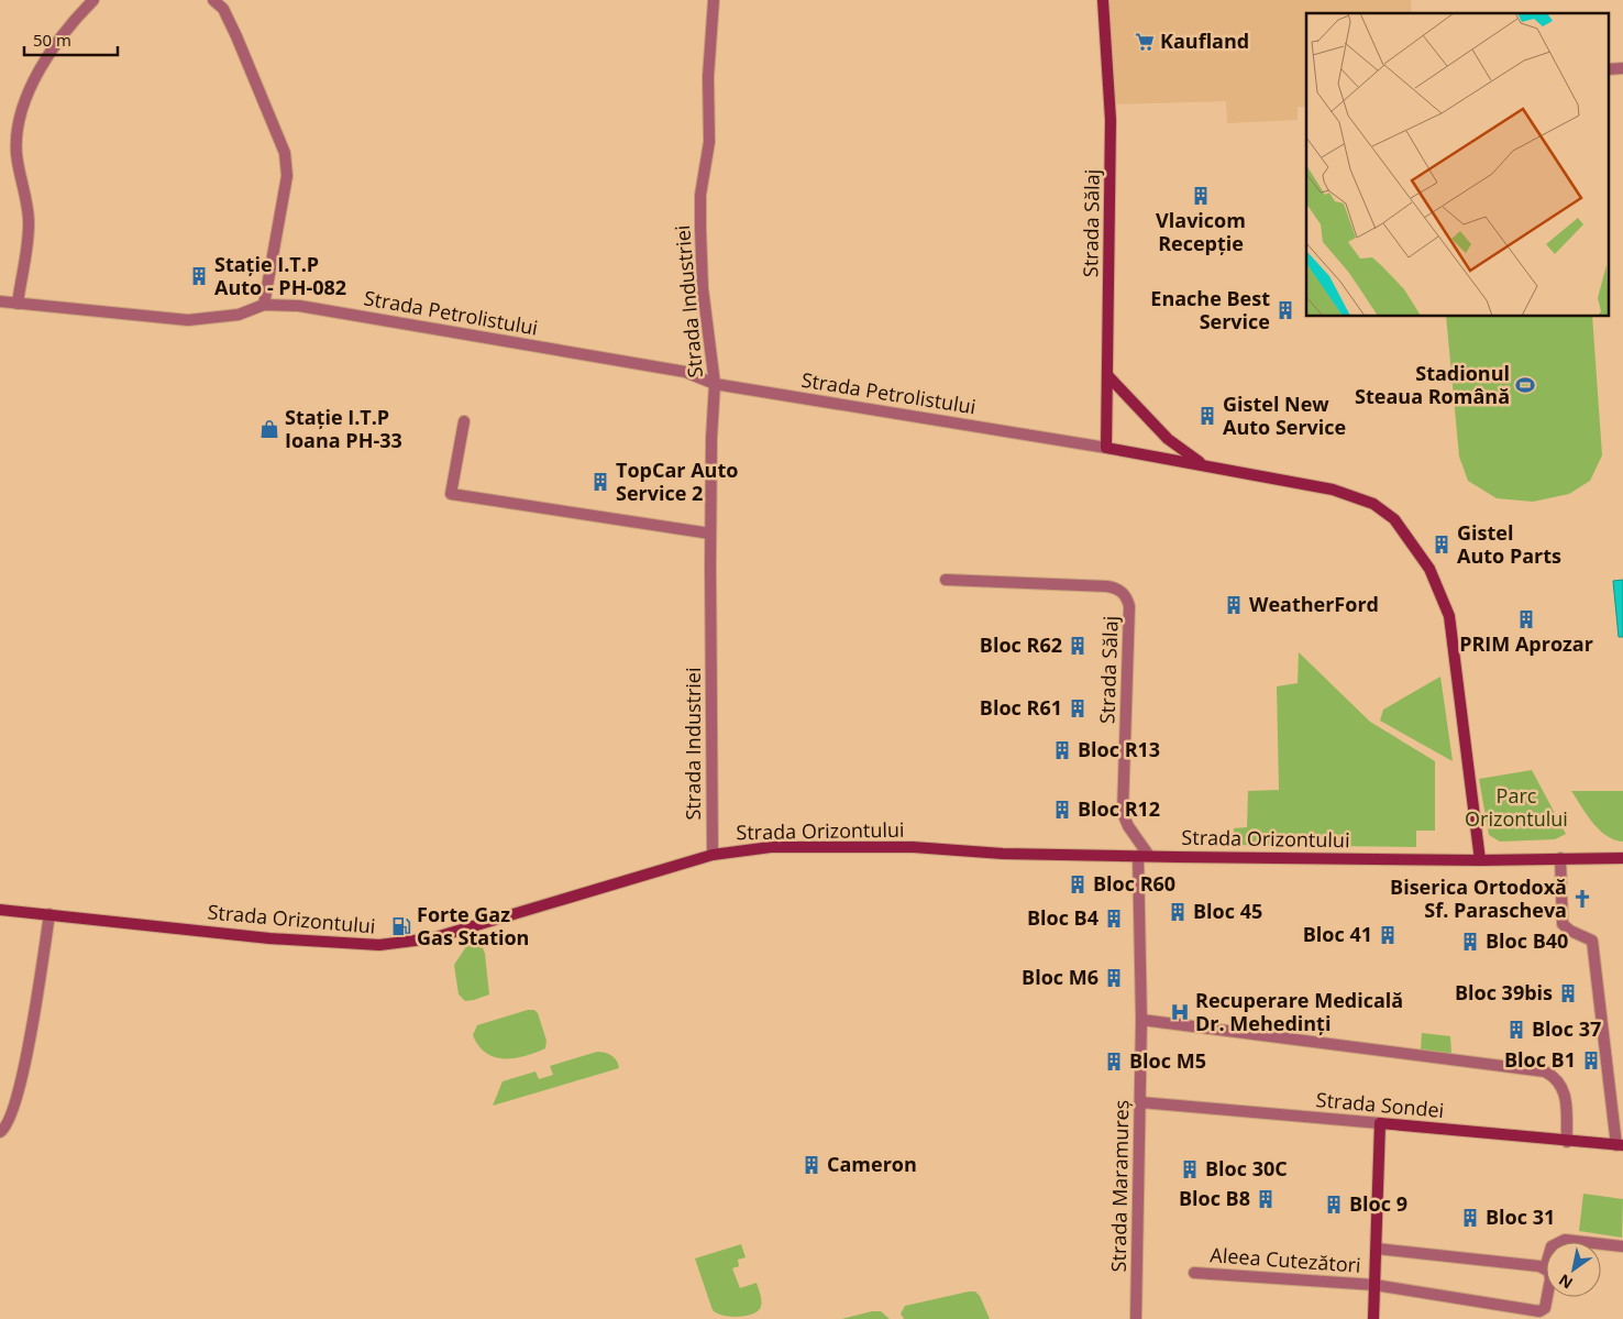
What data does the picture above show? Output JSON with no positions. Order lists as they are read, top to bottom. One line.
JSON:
{"streets":{"street":["Strada Sălaj","Strada Industriei","Strada Petrolistului","Strada Orizontului","Strada Sondei","Strada Maramureș","Aleea Cutezători"]},"crossings":[["Strada Sălaj","Strada Petrolistului"],["Strada Sălaj","Strada Orizontului"],["Strada Sălaj","Strada Maramureș"],["Strada Industriei","Strada Petrolistului"],["Strada Industriei","Strada Orizontului"],["Strada Petrolistului","Strada Orizontului"],["Strada Orizontului","Strada Sondei"],["Strada Orizontului","Strada Maramureș"],["Strada Sondei","Strada Maramureș"]],"parks":["Parc Orizontului"],"places":{"supermarket":["Kaufland"],"building":["Vlavicom Recepție","Stație I.T.P Auto - PH-082","Enache Best Service","Gistel New Auto Service","TopCar Auto Service 2","Gistel Auto Parts","WeatherFord","PRIM Aprozar","Bloc R62","Bloc R61","Bloc R13","Bloc R12","Bloc R60","Bloc 45","Bloc B4","Bloc 41","Bloc B40","Bloc M6","Bloc 39bis","Bloc 37","Bloc B1","Bloc M5","Cameron","Bloc 30C","Bloc B8","Bloc 9","Bloc 31"],"sports":["Stadionul Steaua Română"],"shop":["Stație I.T.P Ioana PH-33"],"church":["Biserica Ortodoxă Sf. Parascheva"],"fuel station":["Forte Gaz Gas Station"],"hospital":["Recuperare Medicală Dr. Mehedinți"]},"scale_bar":"50 m","north":"bottom left"}
